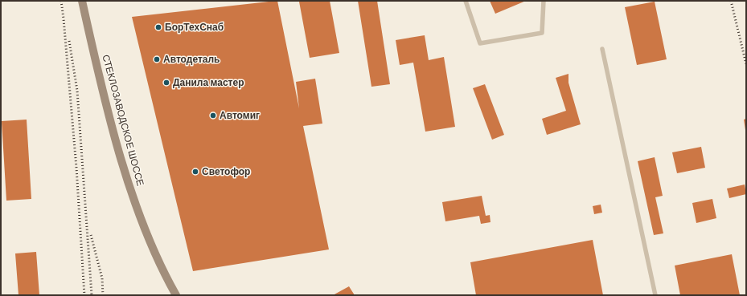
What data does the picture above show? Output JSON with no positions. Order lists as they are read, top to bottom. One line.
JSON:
{"streets":{"main road":["СТЕКЛОЗАВОДСКОЕ ШОССЕ"]},"places":["БорТехСнаб","Автодеталь","Данила мастер","Автомиг","Светофор"]}
